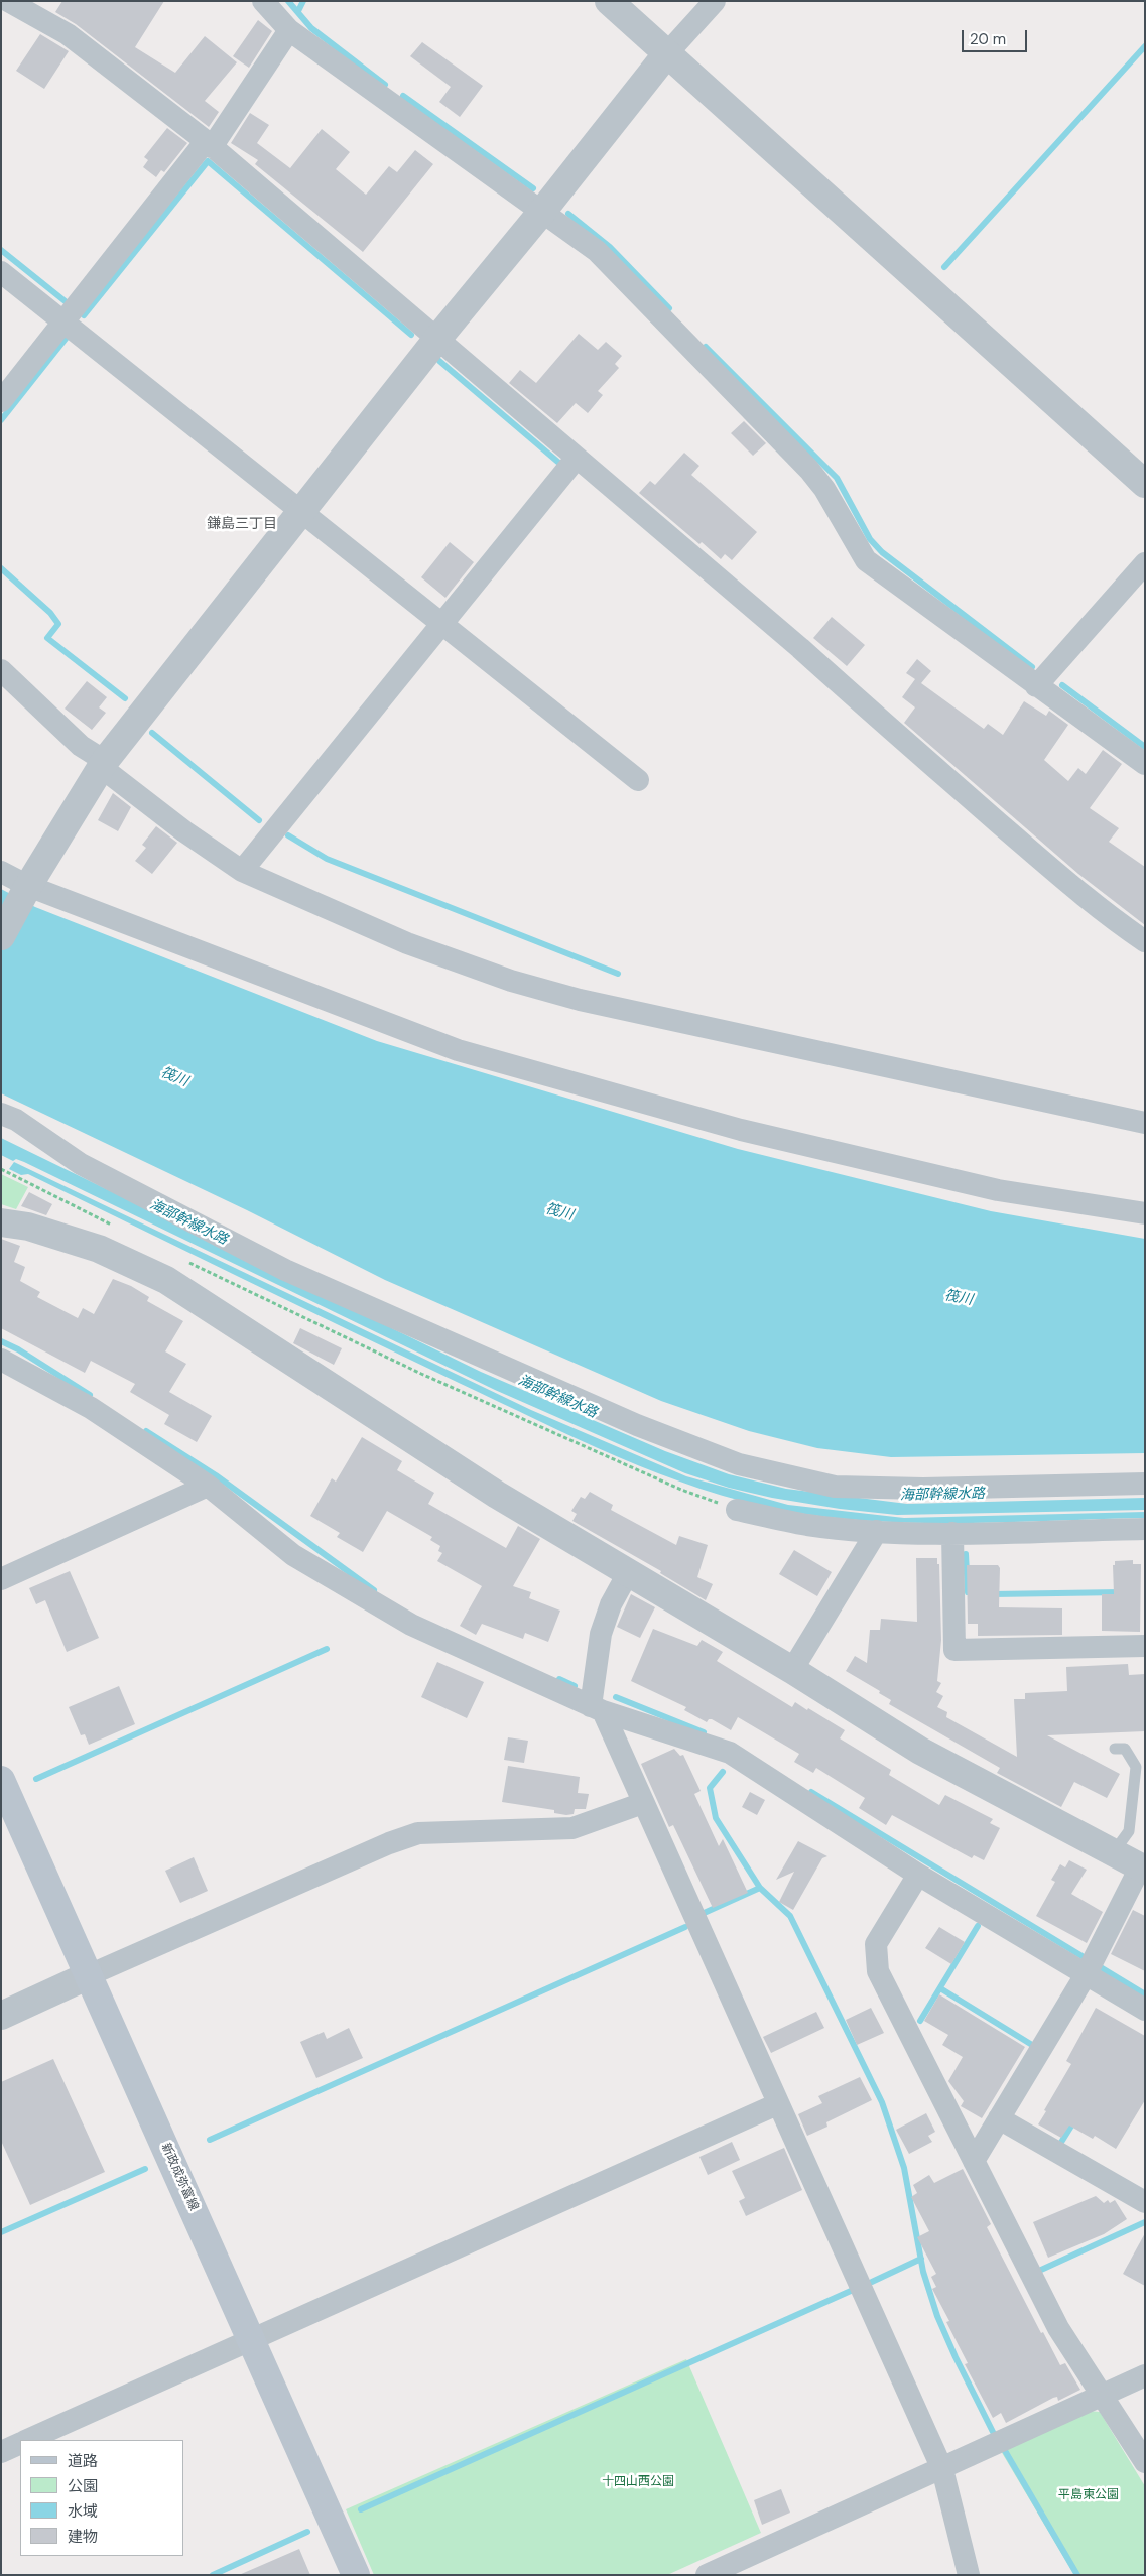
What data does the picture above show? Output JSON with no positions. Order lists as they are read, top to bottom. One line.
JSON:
{"streets":{"main road":["新政成弥富線"]},"districts":["鎌島三丁目"],"water":["筏川","海部幹線水路"],"parks":["十四山西公園","平島東公園"],"legend":["道路","公園","水域","建物"],"scale_bar":"20 m"}
